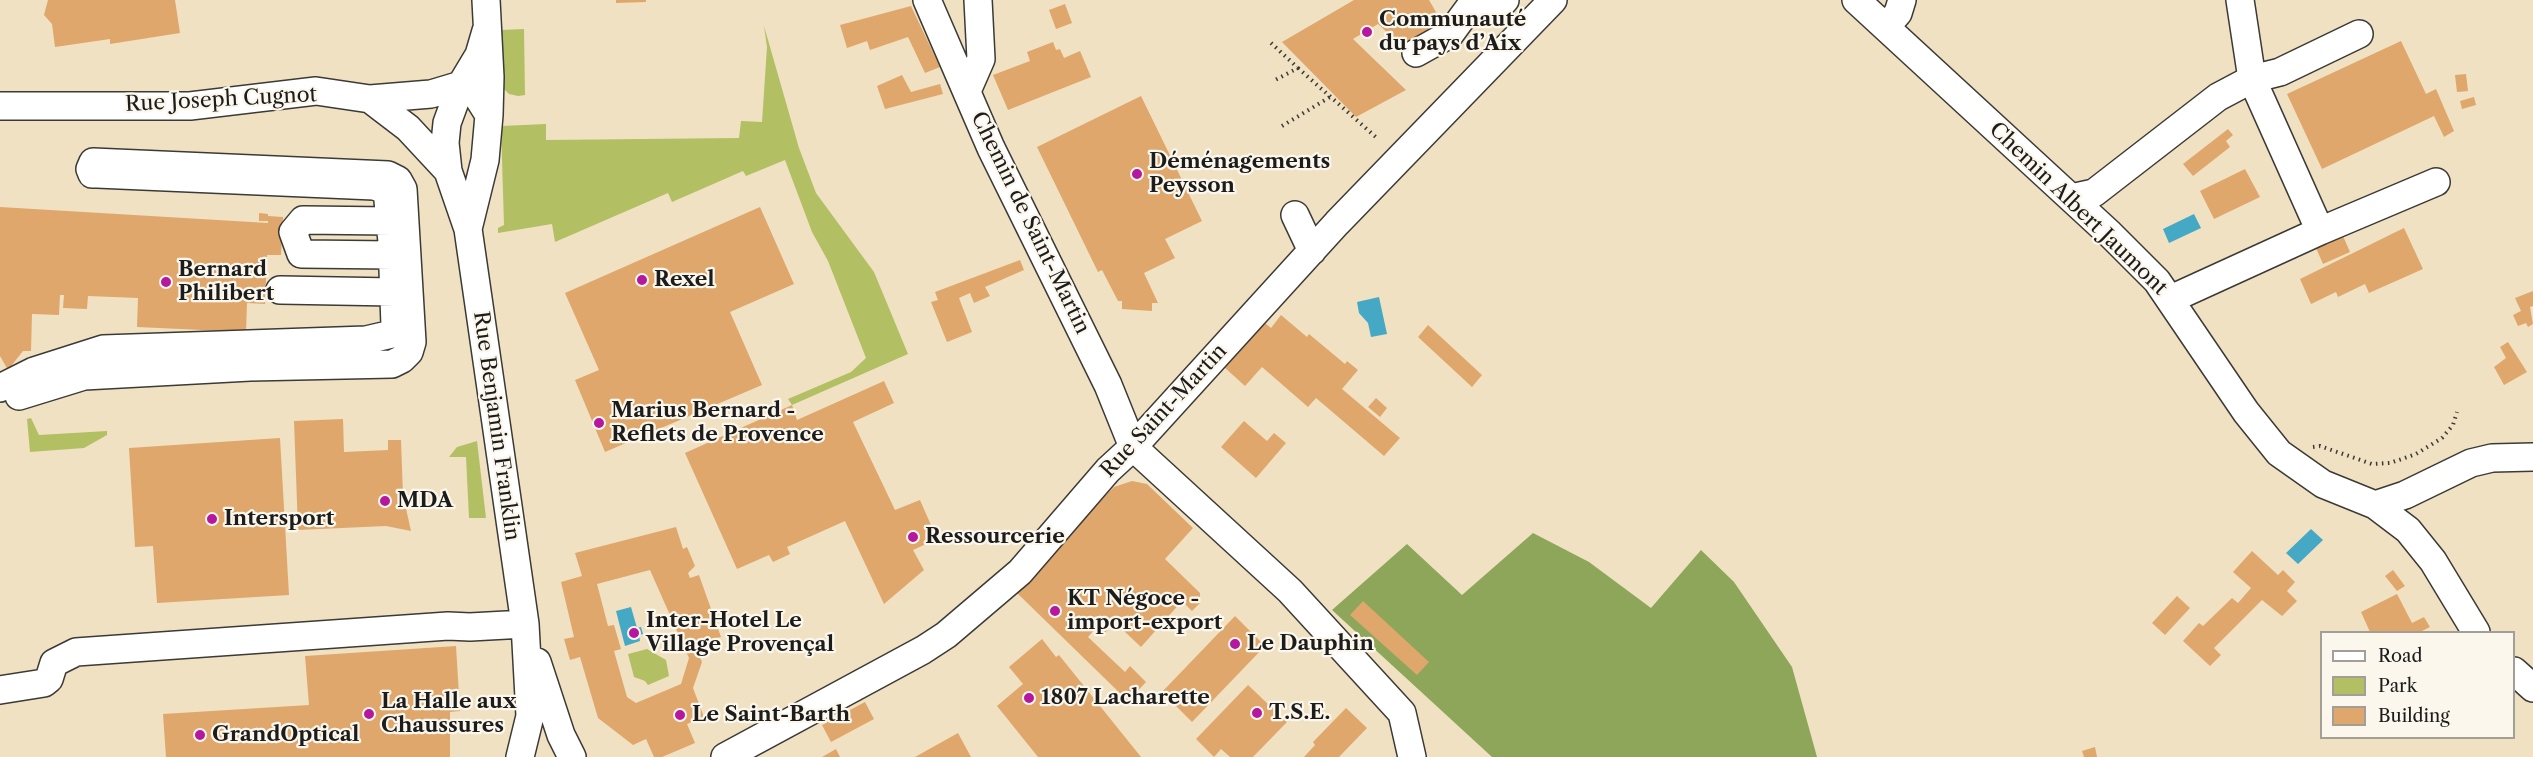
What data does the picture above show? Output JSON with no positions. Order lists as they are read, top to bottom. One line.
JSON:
{"streets":{"street":["Rue Joseph Cugnot","Chemin Albert Jaumont","Chemin de Saint-Martin","Rue Saint-Martin","Rue Benjamin Franklin"]},"crossings":[["Chemin de Saint-Martin","Rue Saint-Martin"]],"places":["Communauté du pays d’Aix","Déménagements Peysson","Rexel","Bernard Philibert","Marius Bernard - Reflets de Provence","MDA","Intersport","Ressourcerie","KT Négoce - import-export","Inter-Hotel Le Village Provençal","Le Dauphin","1807 Lacharette","T.S.E.","La Halle aux Chaussures","Le Saint-Barth","GrandOptical"],"legend":["Road","Park","Building"]}
